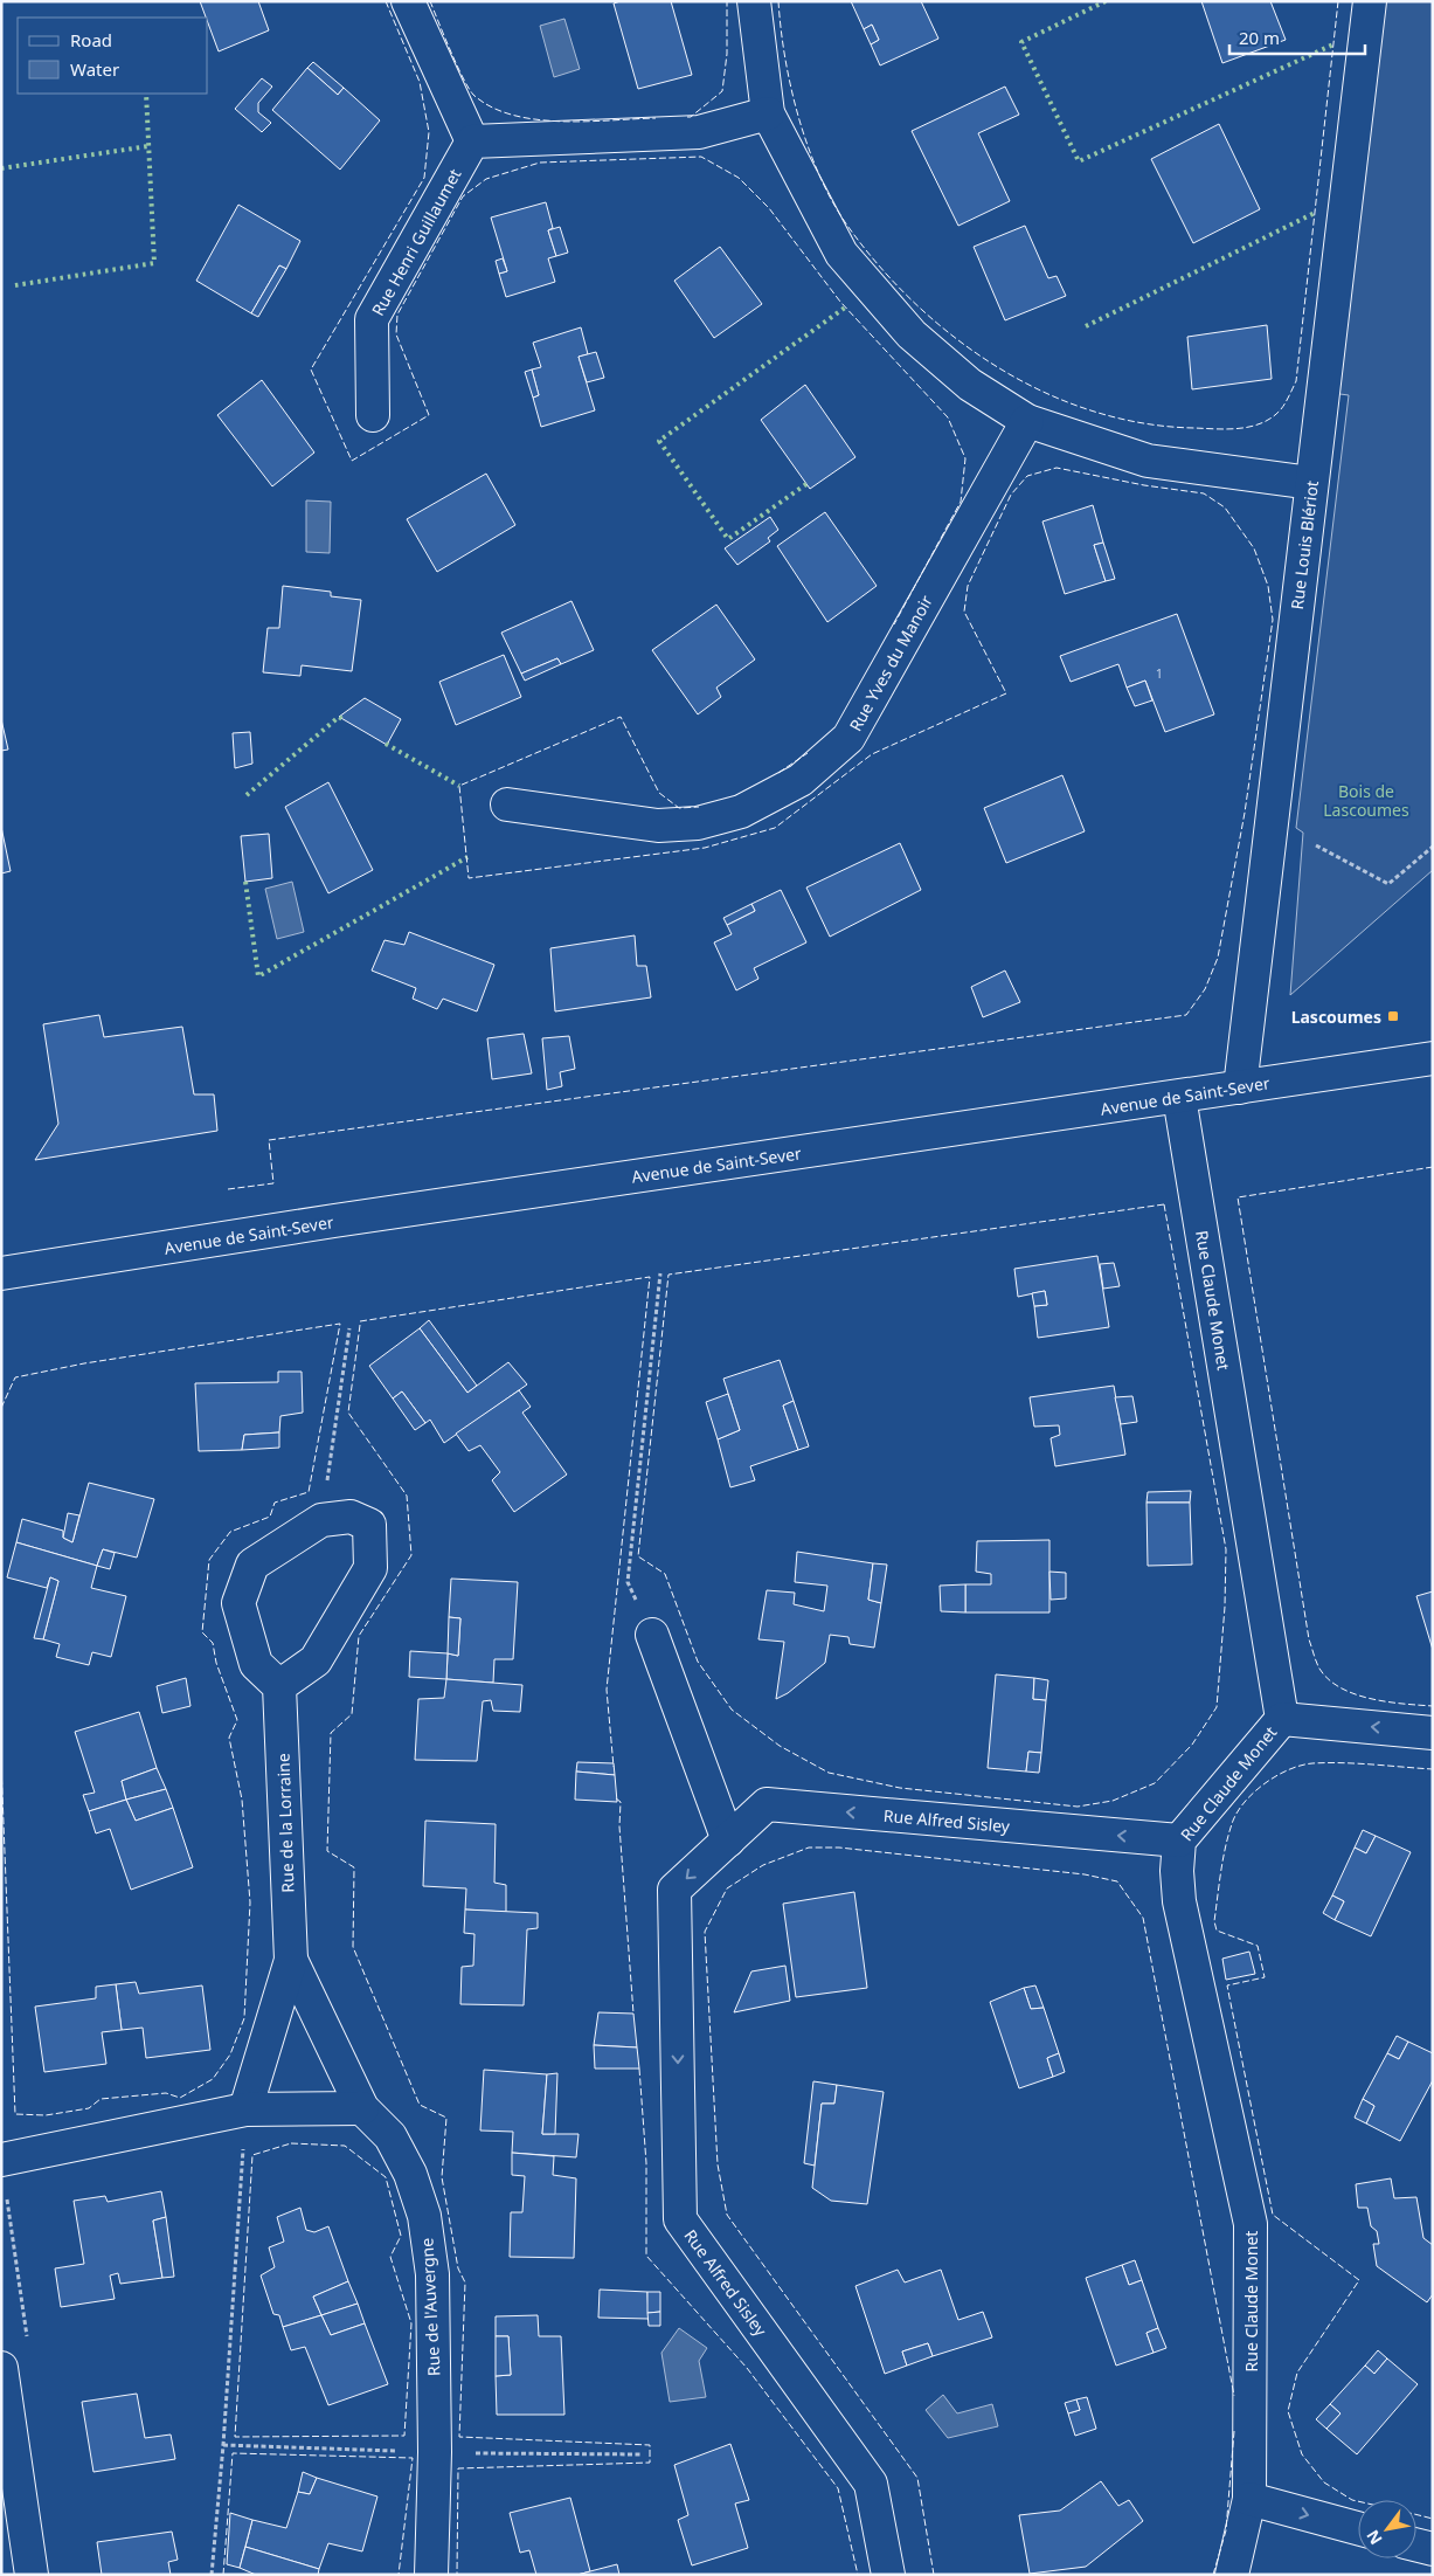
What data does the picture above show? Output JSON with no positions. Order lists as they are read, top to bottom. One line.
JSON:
{"streets":{"street":["Rue Henri Guillaumet","Rue Louis Blériot","Rue Yves du Manoir","Avenue de Saint-Sever","Rue Claude Monet","Rue Alfred Sisley","Rue de la Lorraine","Rue de l'Auvergne"]},"crossings":[["Rue Louis Blériot","Avenue de Saint-Sever"],["Avenue de Saint-Sever","Rue Claude Monet"],["Rue Claude Monet","Rue Alfred Sisley"],["Rue de la Lorraine","Rue de l'Auvergne"]],"parks":["Bois de Lascoumes"],"places":{"transit":["Lascoumes"]},"house_numbers":["1"],"legend":["Road","Water"],"scale_bar":"20 m","north":"bottom left"}
